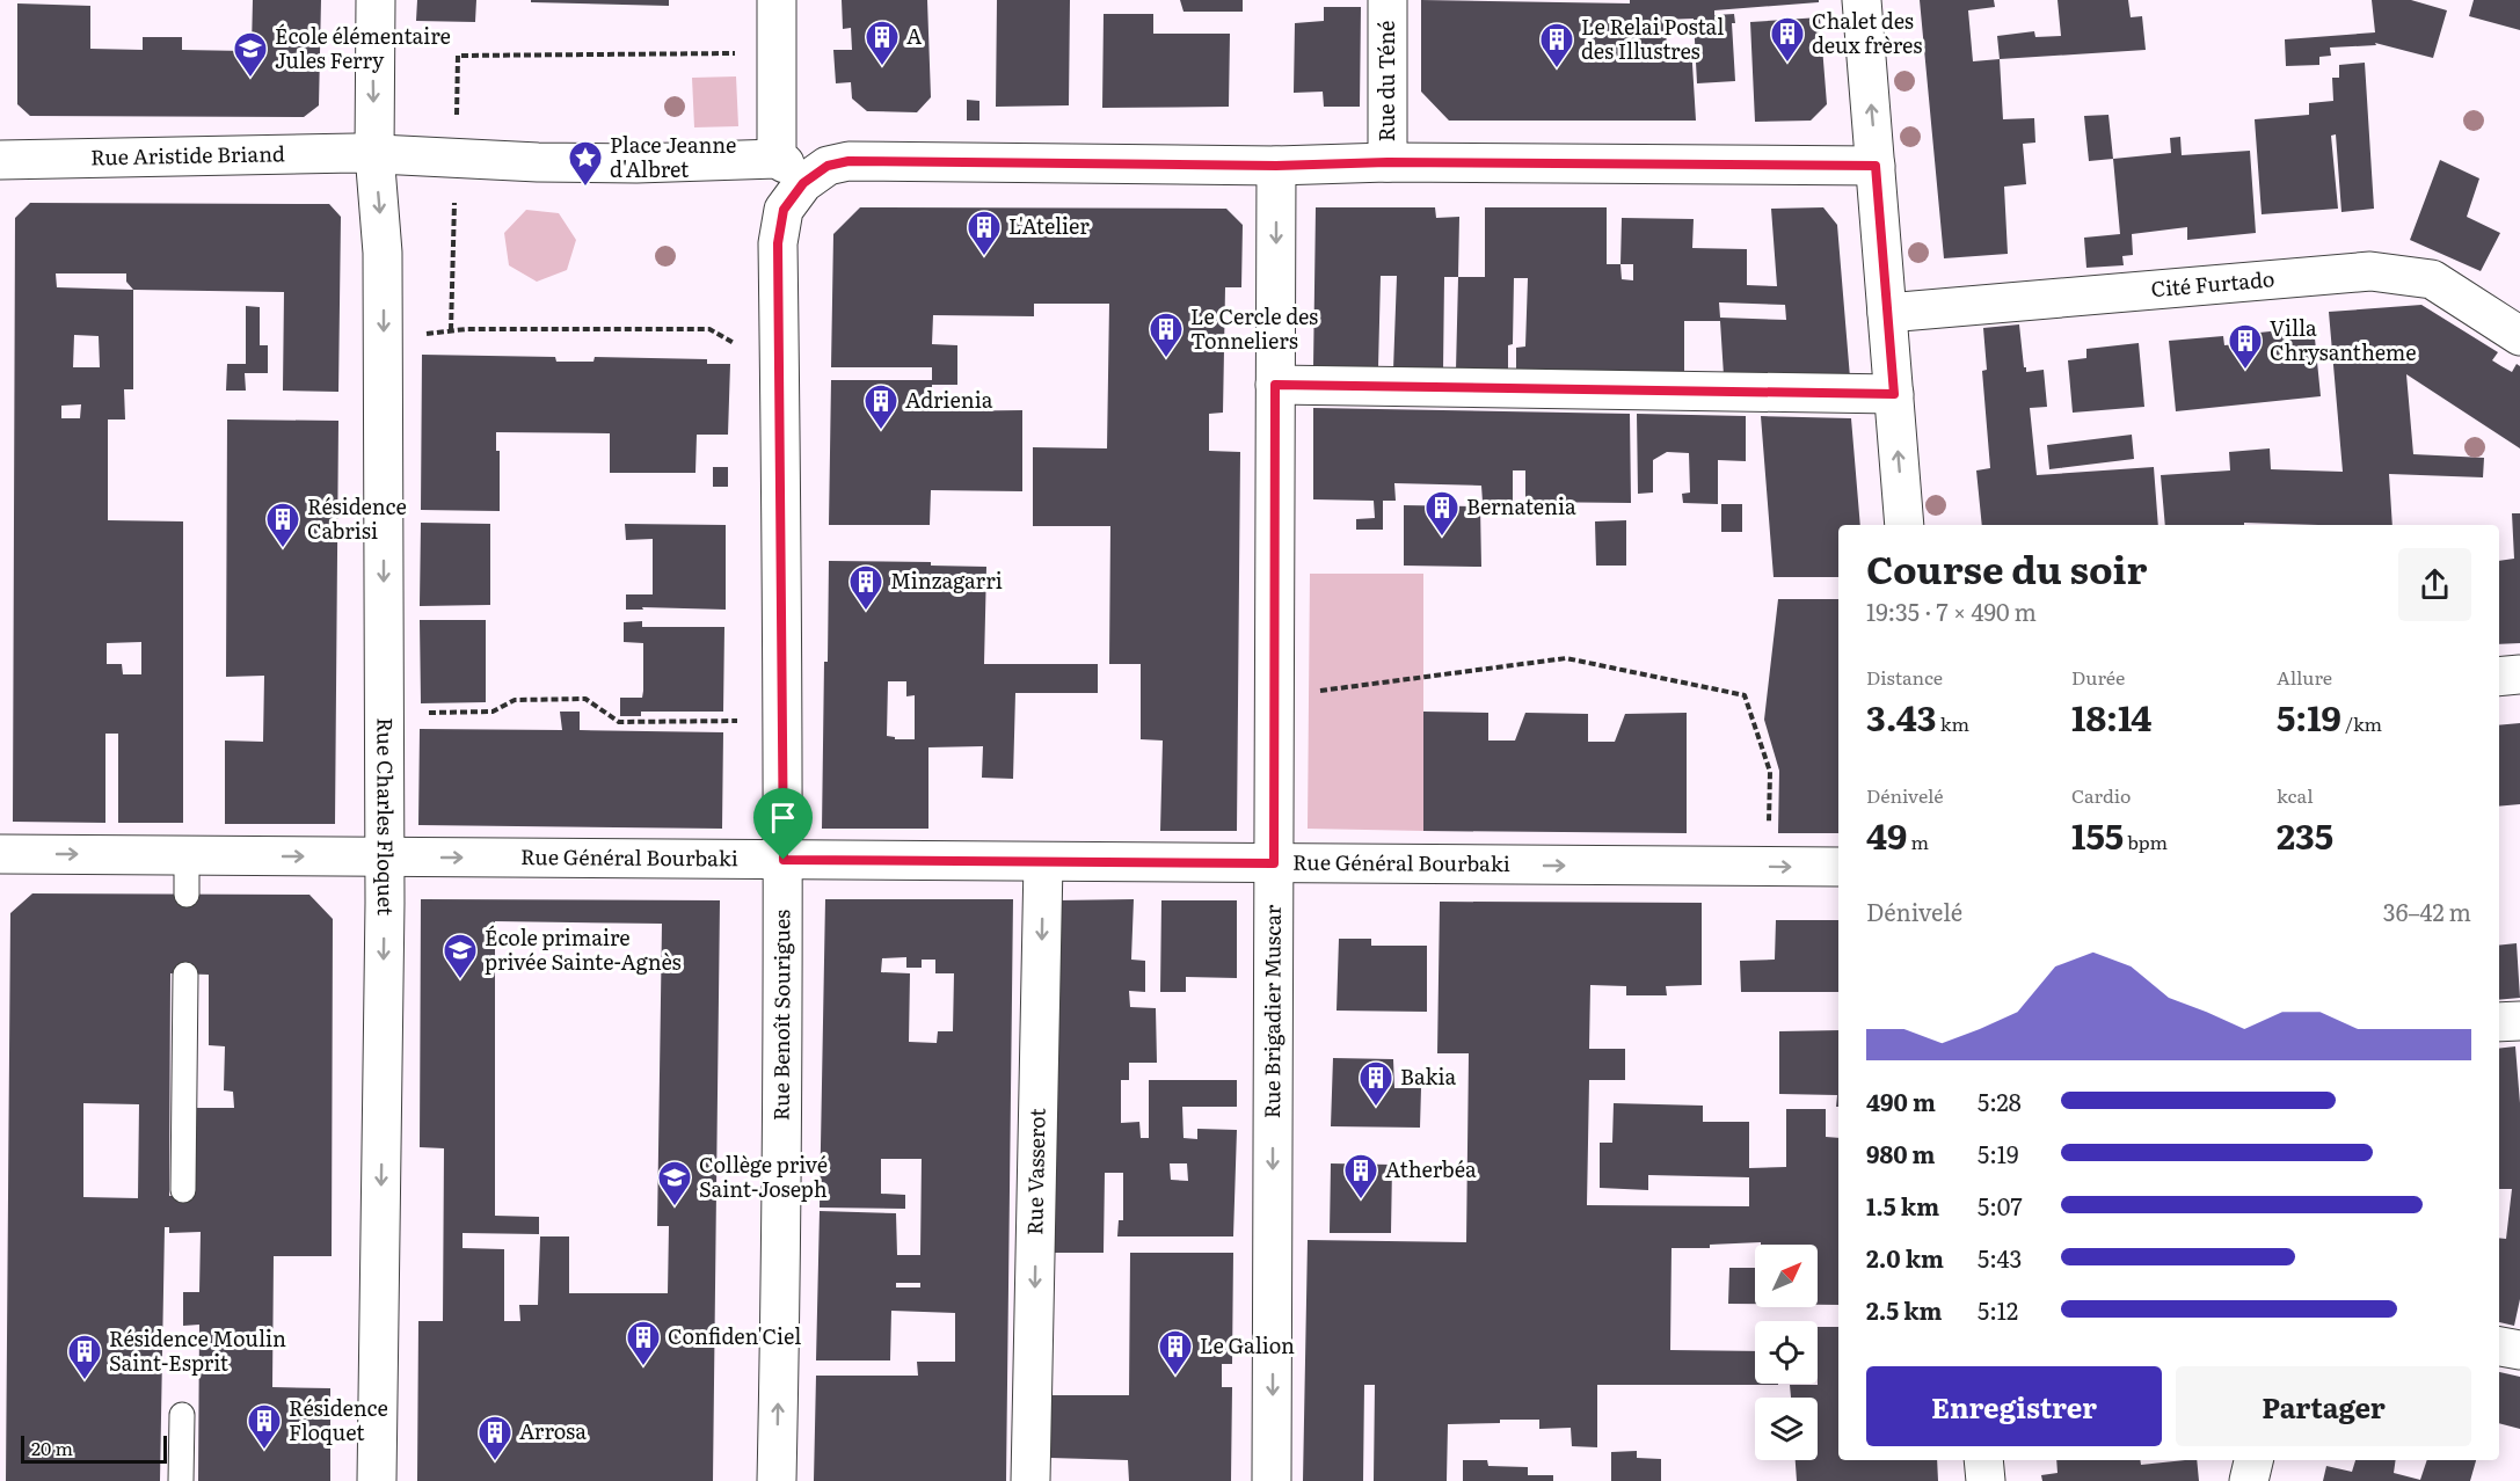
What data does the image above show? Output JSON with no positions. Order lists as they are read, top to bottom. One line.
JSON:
{"streets":{"street":["Rue du Téné","Rue Aristide Briand","Cité Furtado","Rue Charles Floquet","Rue Général Bourbaki","Rue Brigadier Muscar","Rue Benoît Sourigues","Rue Vasserot"]},"crossings":[["Rue Aristide Briand","Rue Charles Floquet"],["Rue Charles Floquet","Rue Général Bourbaki"],["Rue Général Bourbaki","Rue Brigadier Muscar"],["Rue Général Bourbaki","Rue Benoît Sourigues"],["Rue Général Bourbaki","Rue Vasserot"]],"one_way":["Rue Charles Floquet","Rue Général Bourbaki","Rue Brigadier Muscar","Rue Benoît Sourigues","Rue Vasserot"],"places":{"building":["Chalet des deux frères","A","Le Relai Postal des Illustres","L'Atelier","Le Cercle des Tonneliers","Villa Chrysantheme","Adrienia","Bernatenia","Résidence Cabrisi","Minzagarri","Bakia","Atherbéa","Confiden'Ciel","Le Galion","Résidence Moulin Saint-Esprit","Résidence Floquet","Arrosa"],"school or university":["École élémentaire Jules Ferry","École primaire privée Sainte-Agnès","Collège privé Saint-Joseph"],"place":["Place Jeanne d'Albret"]},"scale_bar":"20 m","north":"top right","page":{"heading":["Course du soir","19:35 · 7 × 490 m"],"stats":[["Distance","3.43 km"],["Durée","18:14"],["Allure","5:19 /km"],["Dénivelé","49 m"],["Cardio","155 bpm"],["kcal","235"]],"chart":["Dénivelé","36–42 m"],"list":[{"name":"490 m","note":"5:28"},{"name":"980 m","note":"5:19"},{"name":"1.5 km","note":"5:07"},{"name":"2.0 km","note":"5:43"},{"name":"2.5 km","note":"5:12"}],"buttons":["Enregistrer","Partager"],"scale":"20 m"}}
